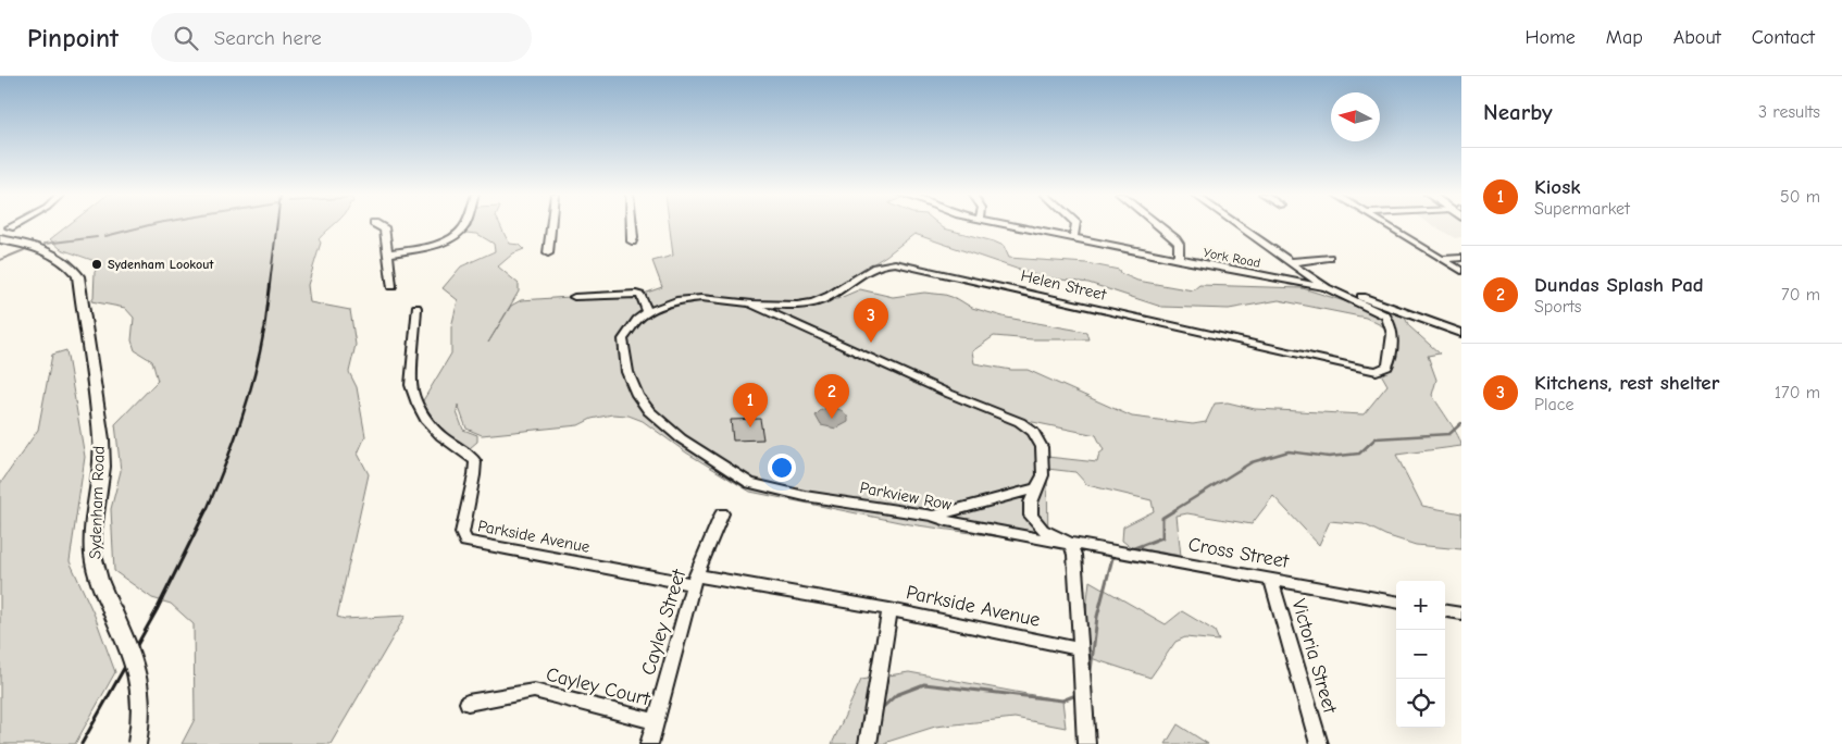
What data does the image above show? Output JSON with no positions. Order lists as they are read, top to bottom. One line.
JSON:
{"streets":{"main road":["Sydenham Road"],"street":["York Road","Helen Street","Parkview Row","Parkside Avenue","Cross Street","Cayley Street","Victoria Street","Cayley Court"]},"crossings":[["York Road","Helen Street"],["Parkview Row","Cross Street"],["Parkside Avenue","Cayley Street"],["Cross Street","Victoria Street"],["Cayley Street","Cayley Court"]],"places":["Sydenham Lookout"],"north":"left","page":{"header":"Pinpoint","search":"Search here","nav":["Home","Map","About","Contact"],"heading":["Nearby","3 results"],"list":[{"mark":"1","name":"Kiosk","note":"Supermarket","value":"50 m"},{"mark":"2","name":"Dundas Splash Pad","note":"Sports","value":"70 m"},{"mark":"3","name":"Kitchens, rest shelter","note":"Place","value":"170 m"}],"pins":["3","2","1"],"map_buttons":["+","−"]}}
